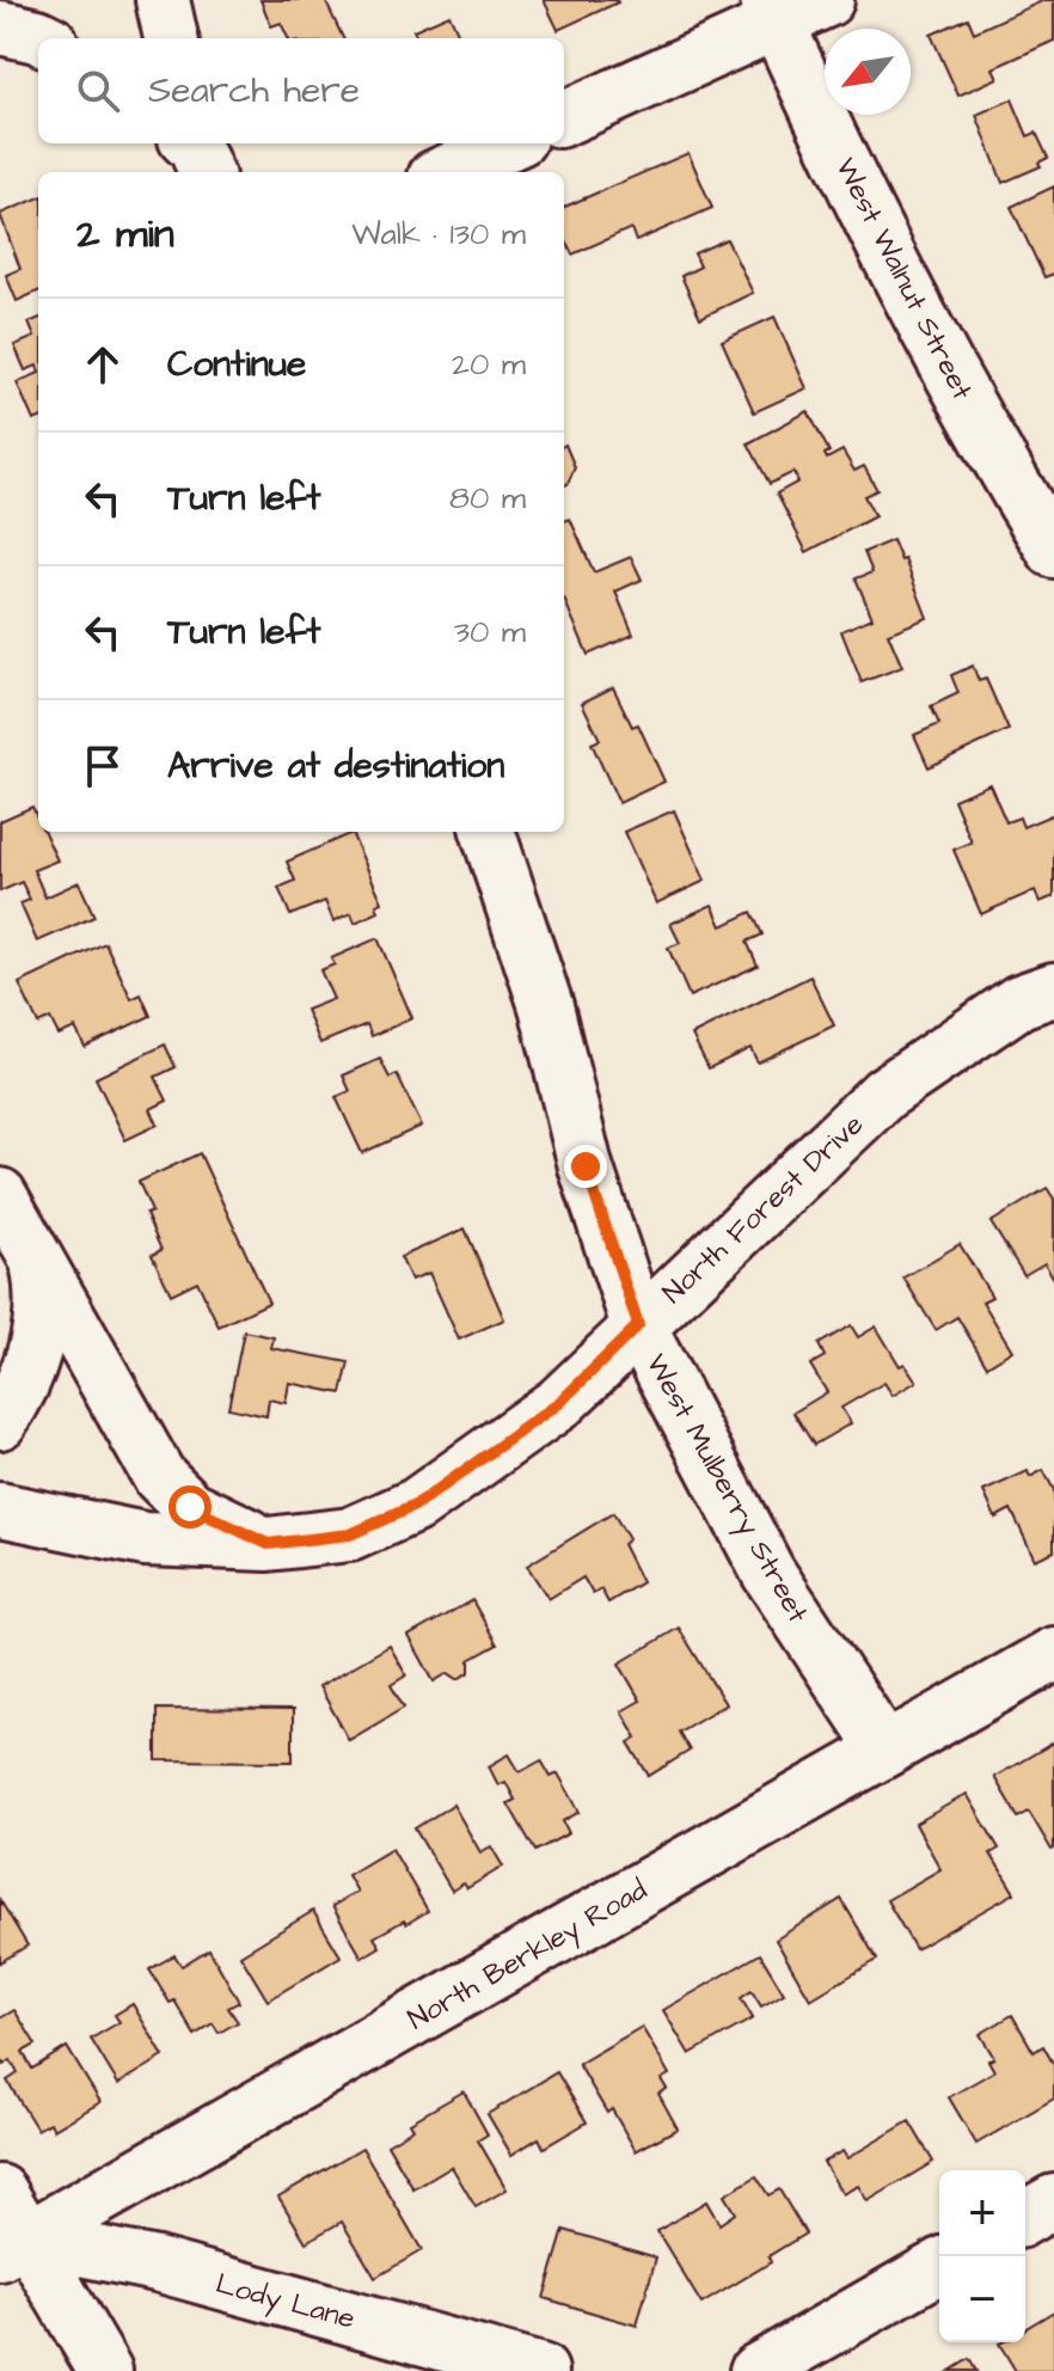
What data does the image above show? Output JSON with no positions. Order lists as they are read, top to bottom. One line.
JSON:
{"streets":{"street":["West Walnut Street","North Forest Drive","West Mulberry Street","North Berkley Road","Lody Lane"]},"crossings":[["North Forest Drive","West Mulberry Street"],["West Mulberry Street","North Berkley Road"],["North Berkley Road","Lody Lane"]],"north":"bottom left","page":{"search":"Search here","heading":["2 min","Walk · 130 m"],"list":[["Continue","20 m"],["Turn left","80 m"],["Turn left","30 m"],"Arrive at destination"],"map_buttons":["+","−"]}}
